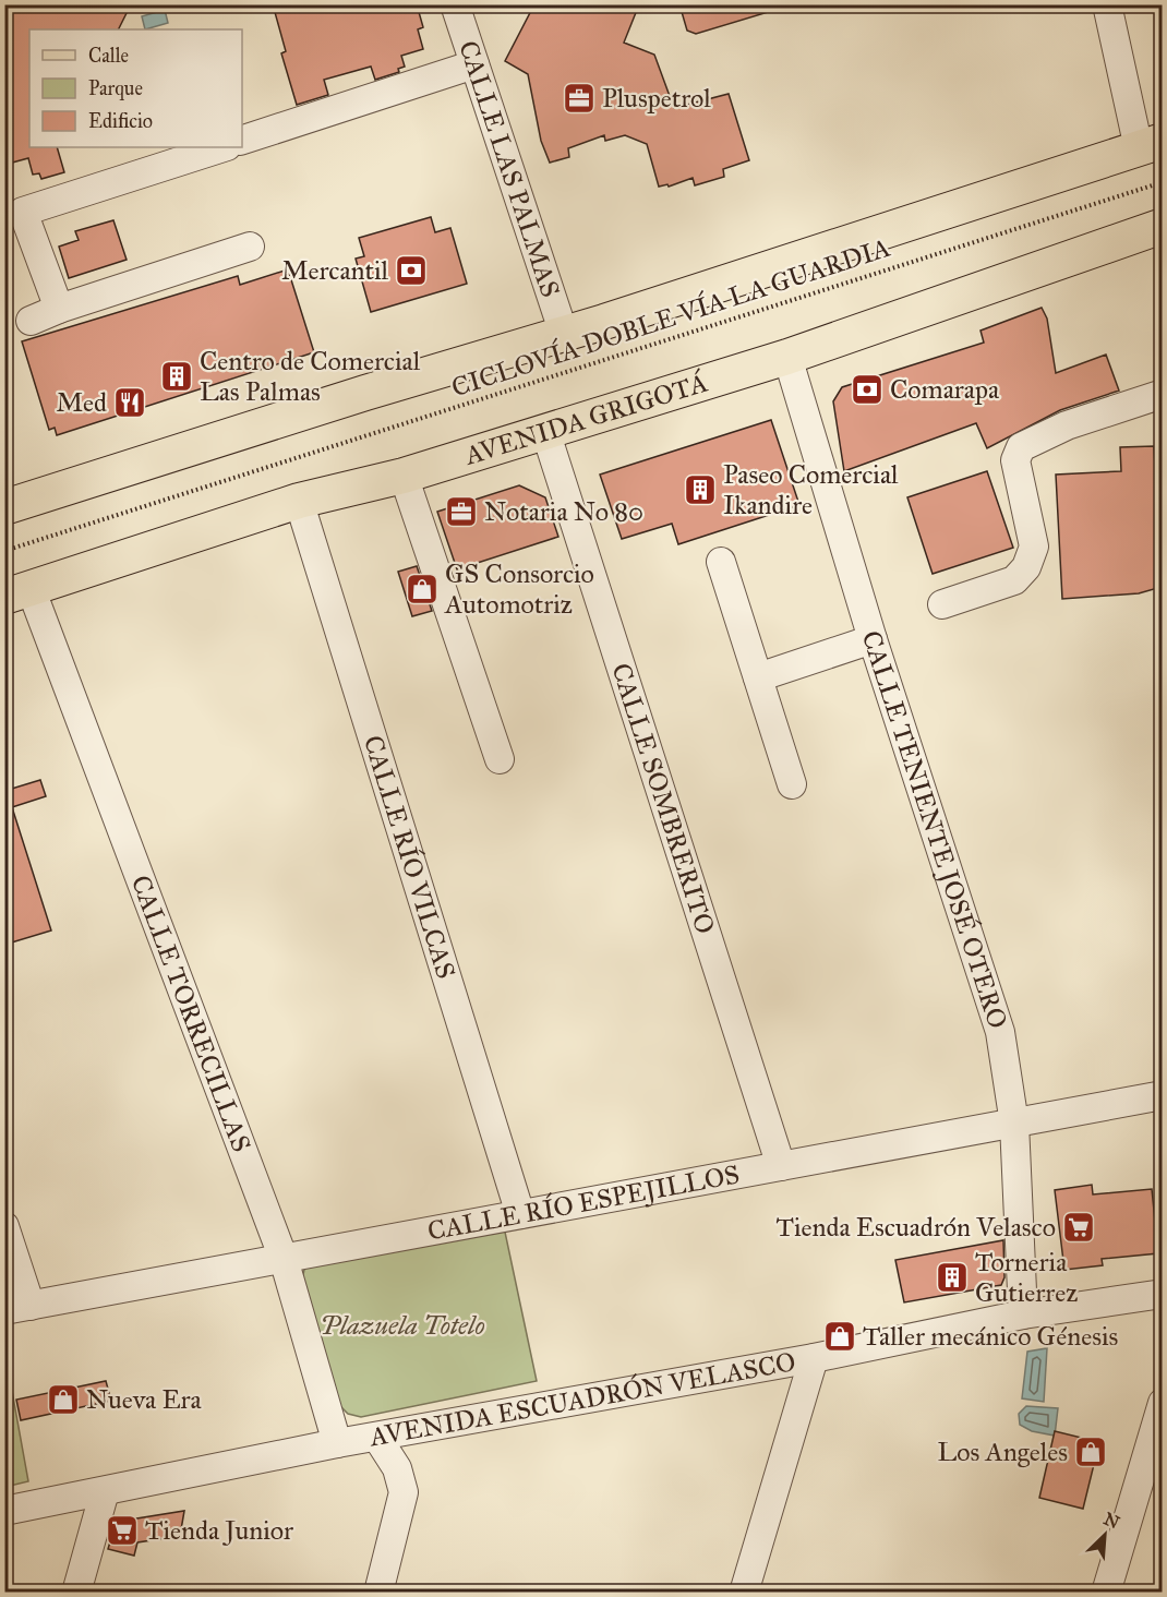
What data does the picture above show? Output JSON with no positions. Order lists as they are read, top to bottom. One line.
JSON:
{"streets":{"main road":["AVENIDA GRIGOTÁ"],"street":["CALLE LAS PALMAS","CALLE SOMBRERITO","CALLE TENIENTE JOSÉ OTERO","CALLE RÍO VILCAS","CALLE TORRECILLAS","CALLE RÍO ESPEJILLOS","AVENIDA ESCUADRÓN VELASCO"],"path":["CICLOVÍA DOBLE VÍA LA GUARDIA"]},"crossings":[["AVENIDA GRIGOTÁ","CALLE SOMBRERITO"],["AVENIDA GRIGOTÁ","CALLE TENIENTE JOSÉ OTERO"],["AVENIDA GRIGOTÁ","CALLE RÍO VILCAS"],["AVENIDA GRIGOTÁ","CALLE TORRECILLAS"],["CALLE SOMBRERITO","CALLE RÍO ESPEJILLOS"],["CALLE TENIENTE JOSÉ OTERO","CALLE RÍO ESPEJILLOS"],["CALLE TENIENTE JOSÉ OTERO","AVENIDA ESCUADRÓN VELASCO"],["CALLE RÍO VILCAS","CALLE RÍO ESPEJILLOS"],["CALLE TORRECILLAS","CALLE RÍO ESPEJILLOS"],["CALLE TORRECILLAS","AVENIDA ESCUADRÓN VELASCO"]],"parks":["Plazuela Totelo"],"places":{"office":["Pluspetrol","Notaria No 80"],"bank":["Mercantil","Comarapa"],"building":["Centro de Comercial Las Palmas","Paseo Comercial Ikandire","Torneria Gutierrez"],"restaurant":["Med"],"shop":["GS Consorcio Automotriz","Taller mecánico Génesis","Nueva Era","Los Angeles"],"supermarket":["Tienda Escuadrón Velasco","Tienda Junior"]},"legend":["Calle","Parque","Edificio"],"north":"top right"}
